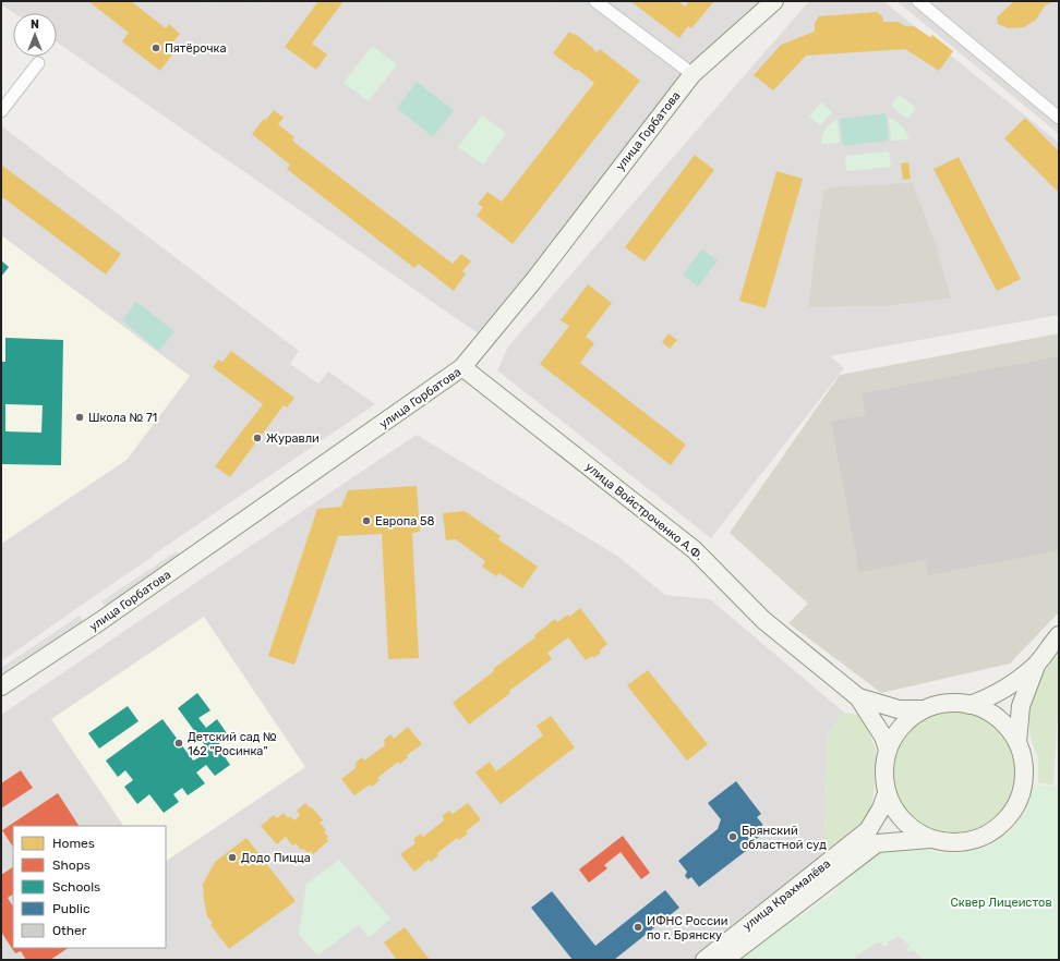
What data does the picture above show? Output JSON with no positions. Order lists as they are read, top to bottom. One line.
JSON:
{"streets":{"main road":["улица Горбатова","улица Войстроченко А.Ф."]},"crossings":[["улица Горбатова","улица Войстроченко А.Ф."]],"parks":["Сквер Лицеистов"],"places":["Пятёрочка","Школа № 71","Журавли","Европа 58","Детский сад № 162 \"Росинка\"","Брянский областной суд","Додо Пицца","ИФНС России по г. Брянску"],"legend":["Homes","Shops","Schools","Public","Other"],"north":"top"}
